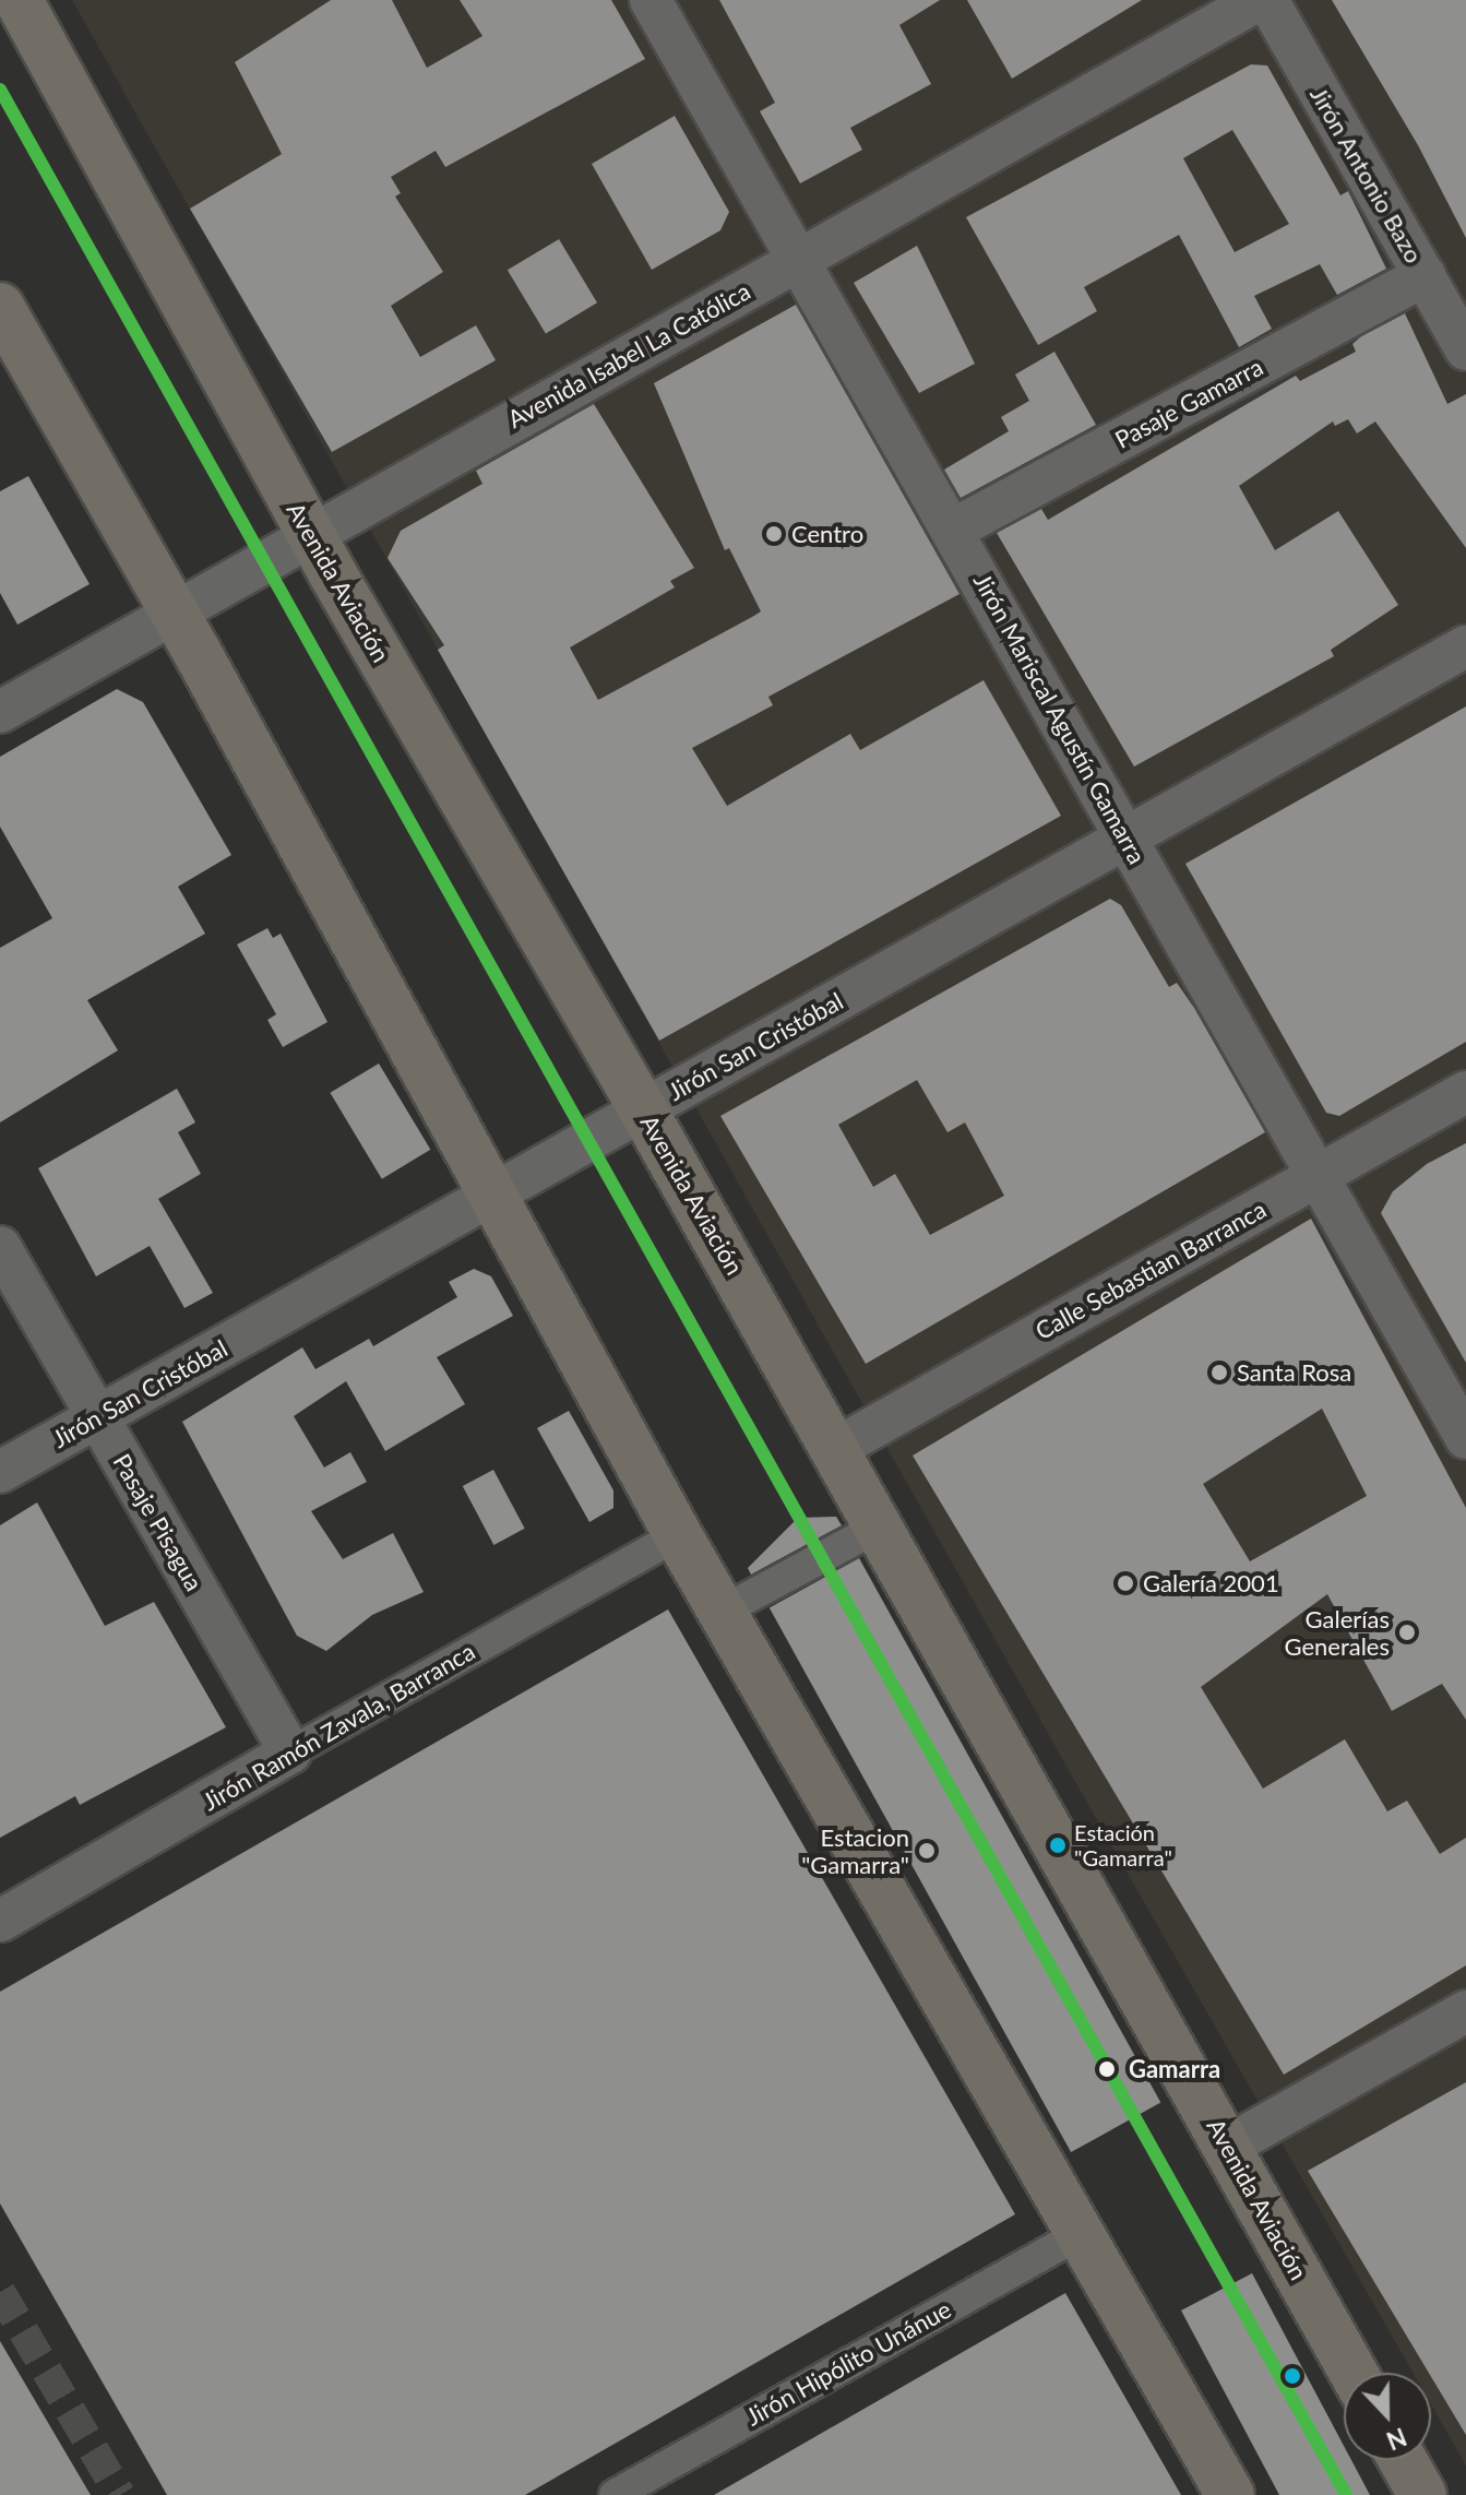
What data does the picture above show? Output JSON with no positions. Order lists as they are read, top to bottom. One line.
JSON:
{"streets":{"main road":["Avenida Aviación"],"street":["Jirón Antonio Bazo","Avenida Isabel La Católica","Pasaje Gamarra","Jirón Mariscal Agustín Gamarra","Jirón San Cristóbal","Calle Sebastian Barranca","Pasaje Pisagua","Jirón Ramón Zavala, Barranca","Jirón Hipólito Unánue"]},"crossings":[["Jirón Antonio Bazo","Pasaje Gamarra"],["Avenida Isabel La Católica","Avenida Aviación"],["Avenida Isabel La Católica","Jirón Mariscal Agustín Gamarra"],["Pasaje Gamarra","Jirón Mariscal Agustín Gamarra"],["Avenida Aviación","Jirón San Cristóbal"],["Avenida Aviación","Calle Sebastian Barranca"],["Jirón Mariscal Agustín Gamarra","Jirón San Cristóbal"],["Jirón Mariscal Agustín Gamarra","Calle Sebastian Barranca"],["Jirón San Cristóbal","Pasaje Pisagua"],["Pasaje Pisagua","Jirón Ramón Zavala, Barranca"]],"places":["Centro","Santa Rosa","Galería 2001","Galerías Generales","Estación \"Gamarra\"","Estacion \"Gamarra\"","Gamarra"],"north":"bottom"}
